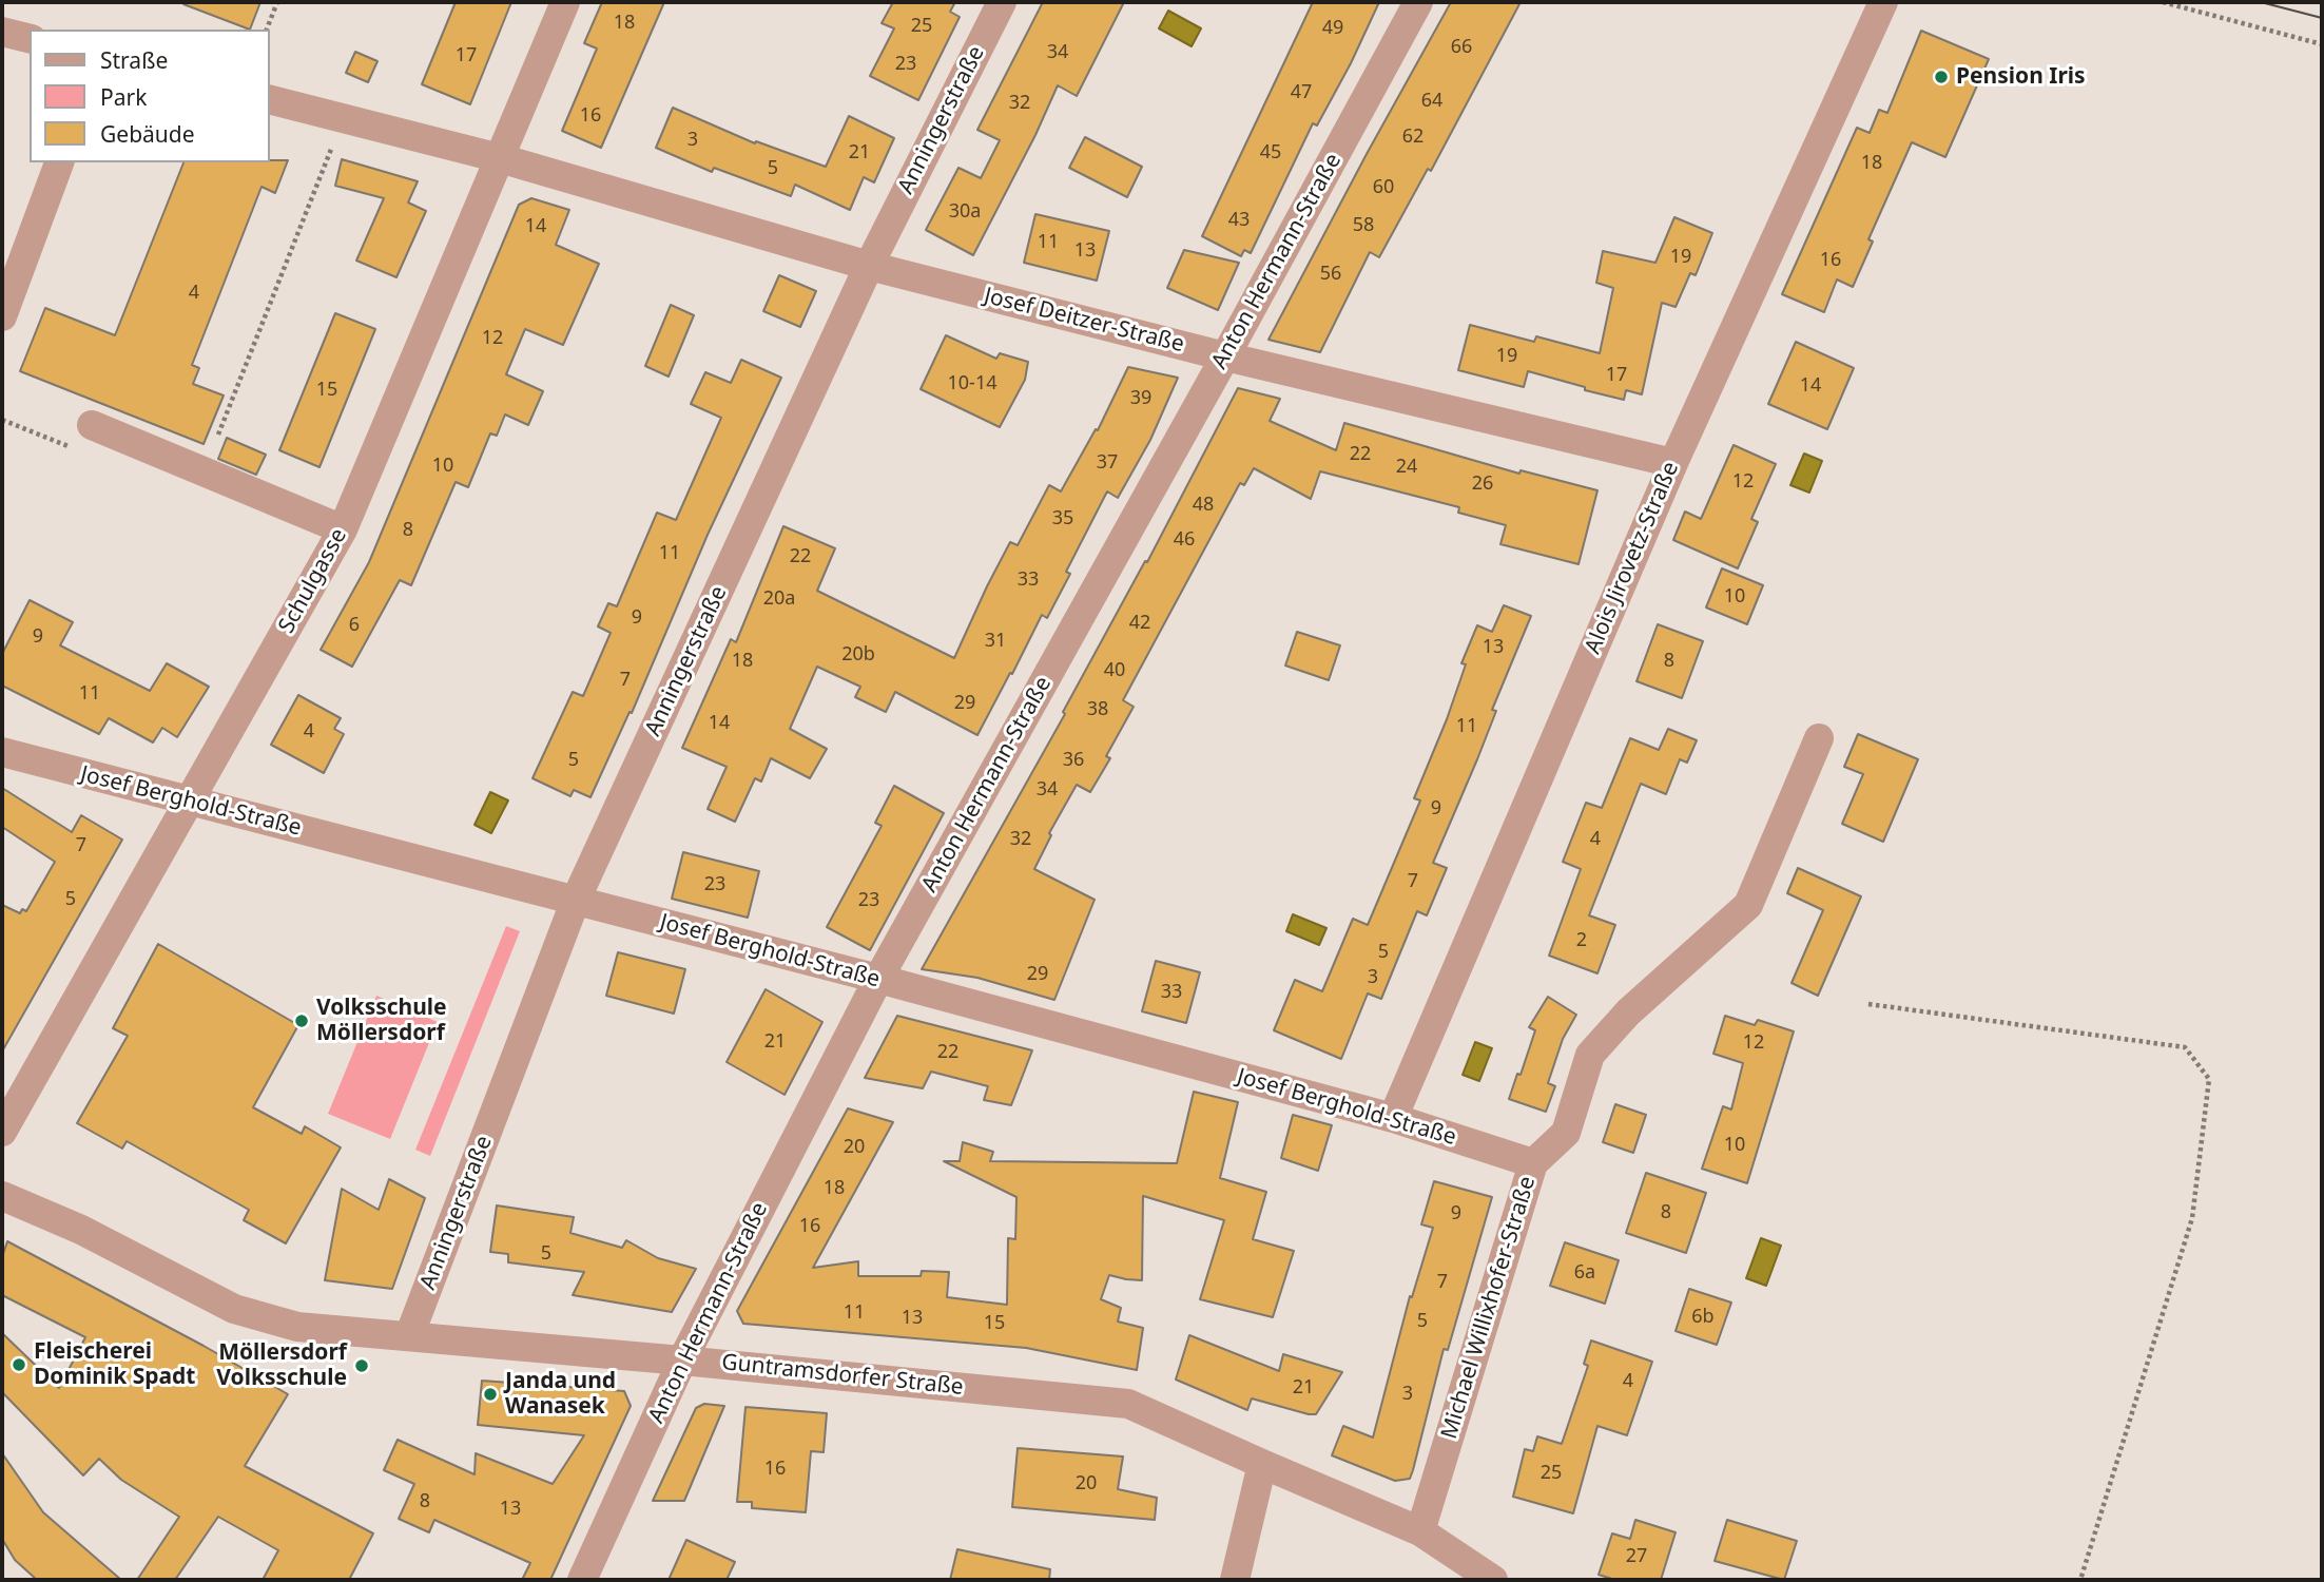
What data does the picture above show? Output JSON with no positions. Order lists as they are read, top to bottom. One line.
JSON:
{"streets":{"street":["Anningerstraße","Anton Hermann-Straße","Josef Deitzer-Straße","Alois Jirovetz-Straße","Schulgasse","Josef Berghold-Straße","Michael Willixhofer-Straße","Guntramsdorfer Straße"]},"crossings":[["Anningerstraße","Josef Deitzer-Straße"],["Anningerstraße","Josef Berghold-Straße"],["Anningerstraße","Guntramsdorfer Straße"],["Anton Hermann-Straße","Josef Deitzer-Straße"],["Anton Hermann-Straße","Josef Berghold-Straße"],["Anton Hermann-Straße","Guntramsdorfer Straße"],["Josef Deitzer-Straße","Alois Jirovetz-Straße"],["Josef Deitzer-Straße","Schulgasse"],["Alois Jirovetz-Straße","Josef Berghold-Straße"],["Schulgasse","Josef Berghold-Straße"],["Josef Berghold-Straße","Michael Willixhofer-Straße"],["Michael Willixhofer-Straße","Guntramsdorfer Straße"]],"places":["Pension Iris","Volksschule Möllersdorf","Fleischerei Dominik Spadt","Möllersdorf Volksschule","Janda und Wanasek"],"house_numbers":["18","25","49","66","34","17","23","47","64","32","16","62","3","21","45","18","5","60","30a","43","58","14","11","13","19","16","56","4","12","19","17","10-14","14","15","39","22","37","10","24","12","26","48","35","8","46","11","22","33","10","20a","9","42","6","9","31","13","20b","18","8","40","7","11","29","38","14","11","4","5","36","34","9","32","4","7","7","23","5","23","2","5","29","3","33","21","12","22","10","20","18","8","9","16","5","6a","7","11","6b","13","5","15","4","21","3","16","25","20","8","13","27"],"legend":["Straße","Park","Gebäude"]}
